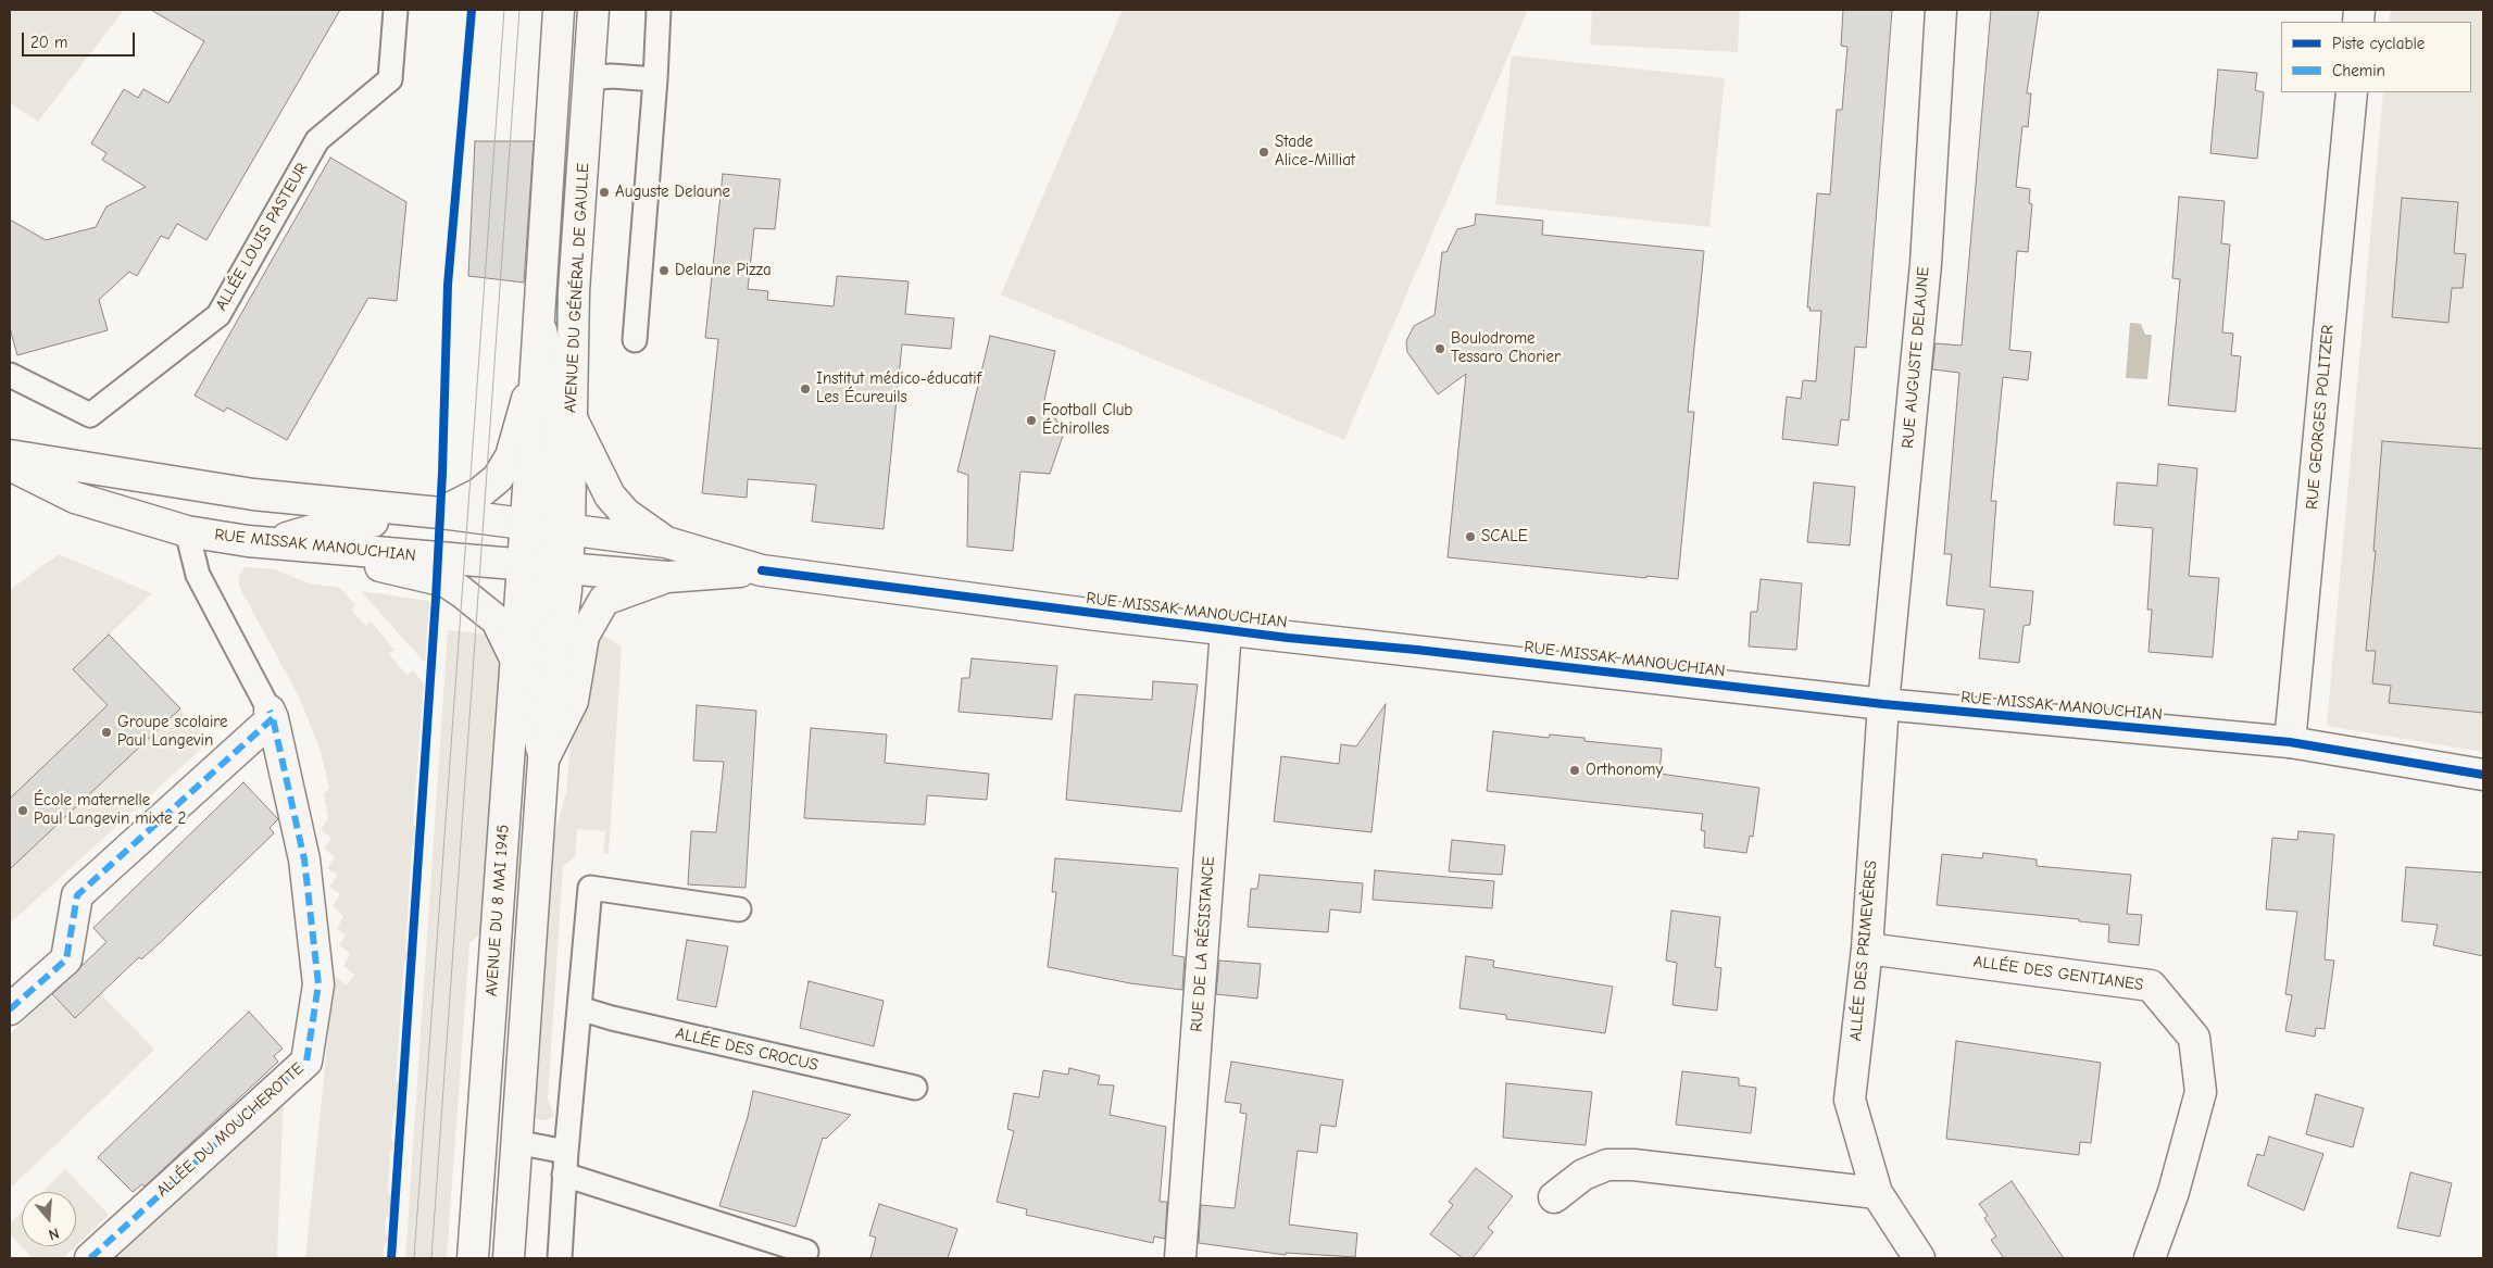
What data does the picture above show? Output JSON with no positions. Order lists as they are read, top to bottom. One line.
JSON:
{"streets":{"street":["AVENUE DU GÉNÉRAL DE GAULLE","RUE AUGUSTE DELAUNE","RUE GEORGES POLITZER","RUE MISSAK MANOUCHIAN","AVENUE DU 8 MAI 1945","RUE DE LA RÉSISTANCE","ALLÉE DES PRIMEVÈRES","ALLÉE DES GENTIANES","ALLÉE DU MOUCHEROTTE"],"lane":["ALLÉE LOUIS PASTEUR","ALLÉE DES CROCUS"]},"crossings":[["AVENUE DU GÉNÉRAL DE GAULLE","RUE MISSAK MANOUCHIAN"],["AVENUE DU GÉNÉRAL DE GAULLE","AVENUE DU 8 MAI 1945"],["RUE AUGUSTE DELAUNE","RUE MISSAK MANOUCHIAN"],["RUE AUGUSTE DELAUNE","ALLÉE DES PRIMEVÈRES"],["RUE GEORGES POLITZER","RUE MISSAK MANOUCHIAN"],["RUE MISSAK MANOUCHIAN","AVENUE DU 8 MAI 1945"],["RUE MISSAK MANOUCHIAN","RUE DE LA RÉSISTANCE"],["RUE MISSAK MANOUCHIAN","ALLÉE DES PRIMEVÈRES"],["ALLÉE DES PRIMEVÈRES","ALLÉE DES GENTIANES"]],"places":["Stade Alice-Milliat","Auguste Delaune","Delaune Pizza","Boulodrome Tessaro Chorier","Institut médico-éducatif Les Écureuils","Football Club Échirolles","SCALE","Groupe scolaire Paul Langevin","Orthonomy","École maternelle Paul Langevin mixte 2"],"legend":["Piste cyclable","Chemin"],"scale_bar":"20 m","north":"bottom"}
